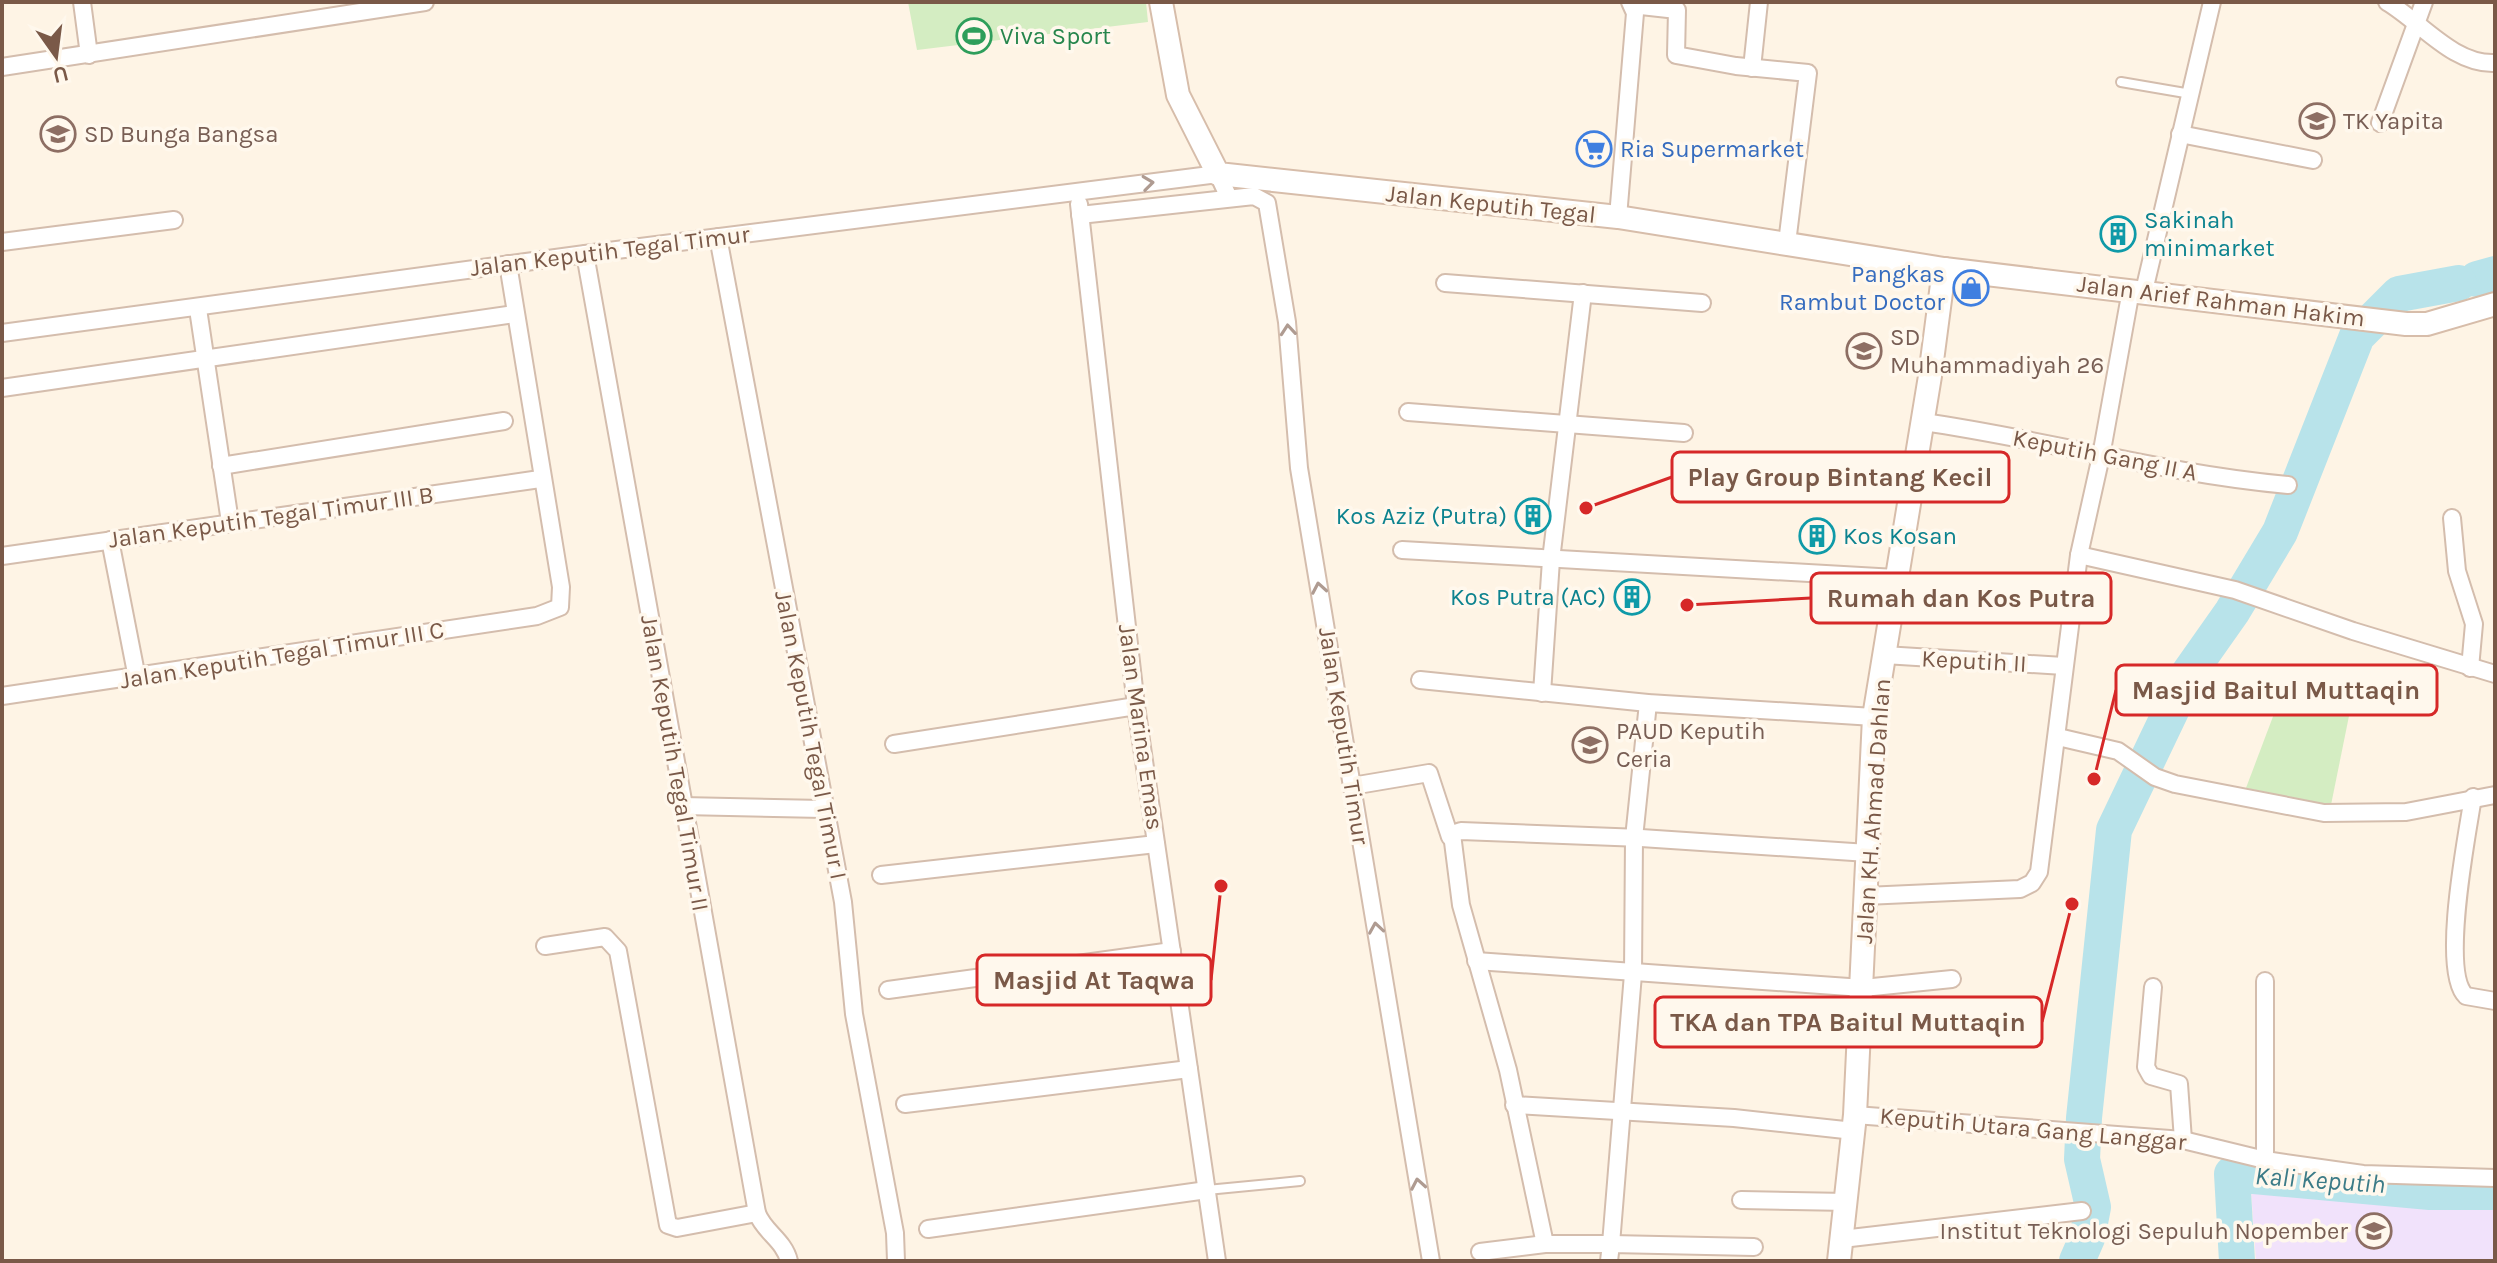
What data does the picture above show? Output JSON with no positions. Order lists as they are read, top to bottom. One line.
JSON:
{"streets":{"main road":["Jalan Keputih Tegal","Jalan Arief Rahman Hakim","Jalan KH. Ahmad Dahlan"],"street":["Jalan Keputih Tegal Timur","Keputih Gang II A","Jalan Keputih Tegal Timur III B","Jalan Keputih Tegal Timur III C","Keputih II","Jalan Marina Emas","Jalan Keputih Tegal Timur I","Jalan Keputih Timur","Jalan Keputih Tegal Timur II","Keputih Utara Gang Langgar"]},"crossings":[["Jalan Keputih Tegal","Jalan Keputih Tegal Timur"],["Jalan Keputih Tegal","Jalan Arief Rahman Hakim"],["Jalan Keputih Tegal","Jalan KH. Ahmad Dahlan"],["Jalan Keputih Tegal Timur","Jalan Marina Emas"],["Jalan Keputih Tegal Timur","Jalan Keputih Tegal Timur I"],["Jalan Keputih Tegal Timur","Jalan Keputih Tegal Timur II"],["Jalan Arief Rahman Hakim","Jalan KH. Ahmad Dahlan"],["Keputih Gang II A","Jalan KH. Ahmad Dahlan"],["Jalan Keputih Tegal Timur III B","Jalan Keputih Tegal Timur III C"],["Keputih II","Jalan KH. Ahmad Dahlan"],["Jalan KH. Ahmad Dahlan","Keputih Utara Gang Langgar"]],"water":["Kali Keputih"],"places":{"sports":["Viva Sport"],"school or university":["TK Yapita","SD Bunga Bangsa","SD Muhammadiyah 26","PAUD Keputih Ceria","Institut Teknologi Sepuluh Nopember"],"supermarket":["Ria Supermarket"],"building":["Sakinah minimarket","Kos Aziz (Putra)","Kos Kosan","Kos Putra (AC)"],"shop":["Pangkas Rambut Doctor"],"other":["Play Group Bintang Kecil","Rumah dan Kos Putra","Masjid Baitul Muttaqin","Masjid At Taqwa","TKA dan TPA Baitul Muttaqin"]},"north":"bottom"}
